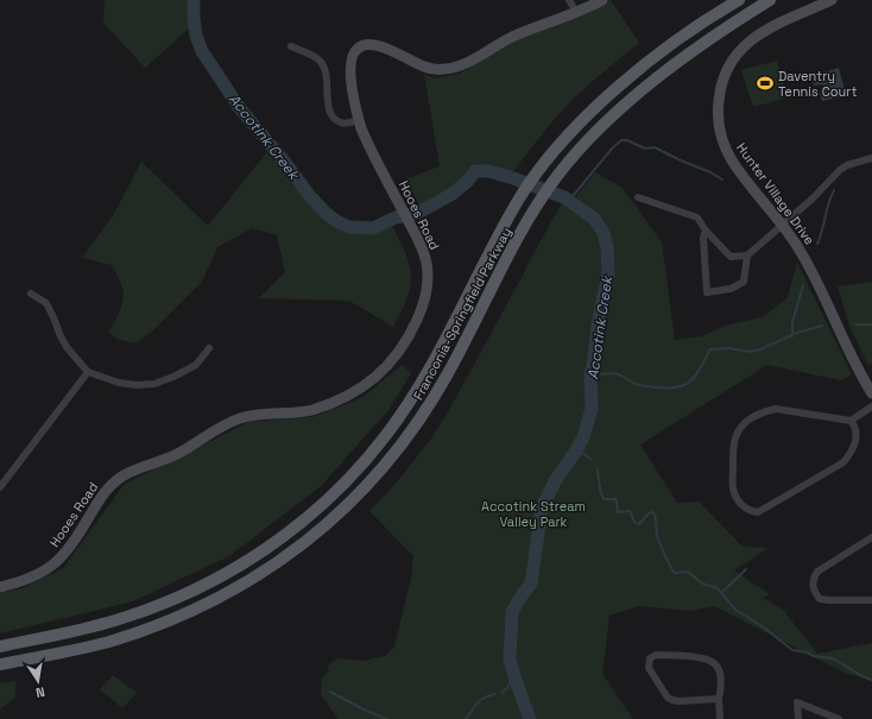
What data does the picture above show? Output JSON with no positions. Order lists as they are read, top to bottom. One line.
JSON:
{"streets":{"main road":["Franconia-Springfield Parkway"],"street":["Hunter Village Drive","Hooes Road"]},"water":["Accotink Creek"],"parks":["Accotink Stream Valley Park"],"places":{"sports":["Daventry Tennis Court"]},"north":"bottom"}
